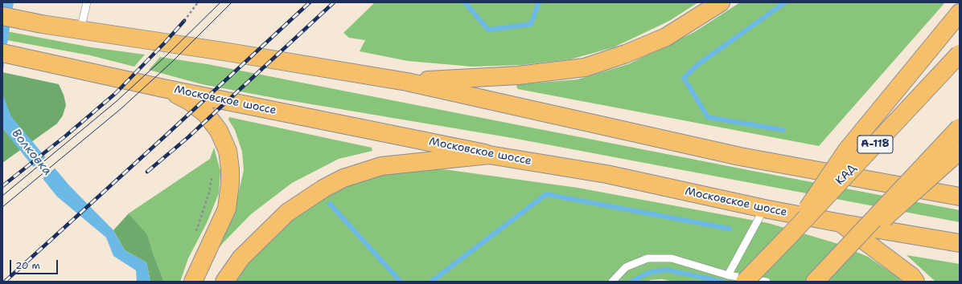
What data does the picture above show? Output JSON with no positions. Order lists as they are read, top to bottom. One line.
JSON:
{"streets":{"main road":["Московское шоссе","А-118","КАД"]},"water":["Волковка"],"scale_bar":"20 m"}
